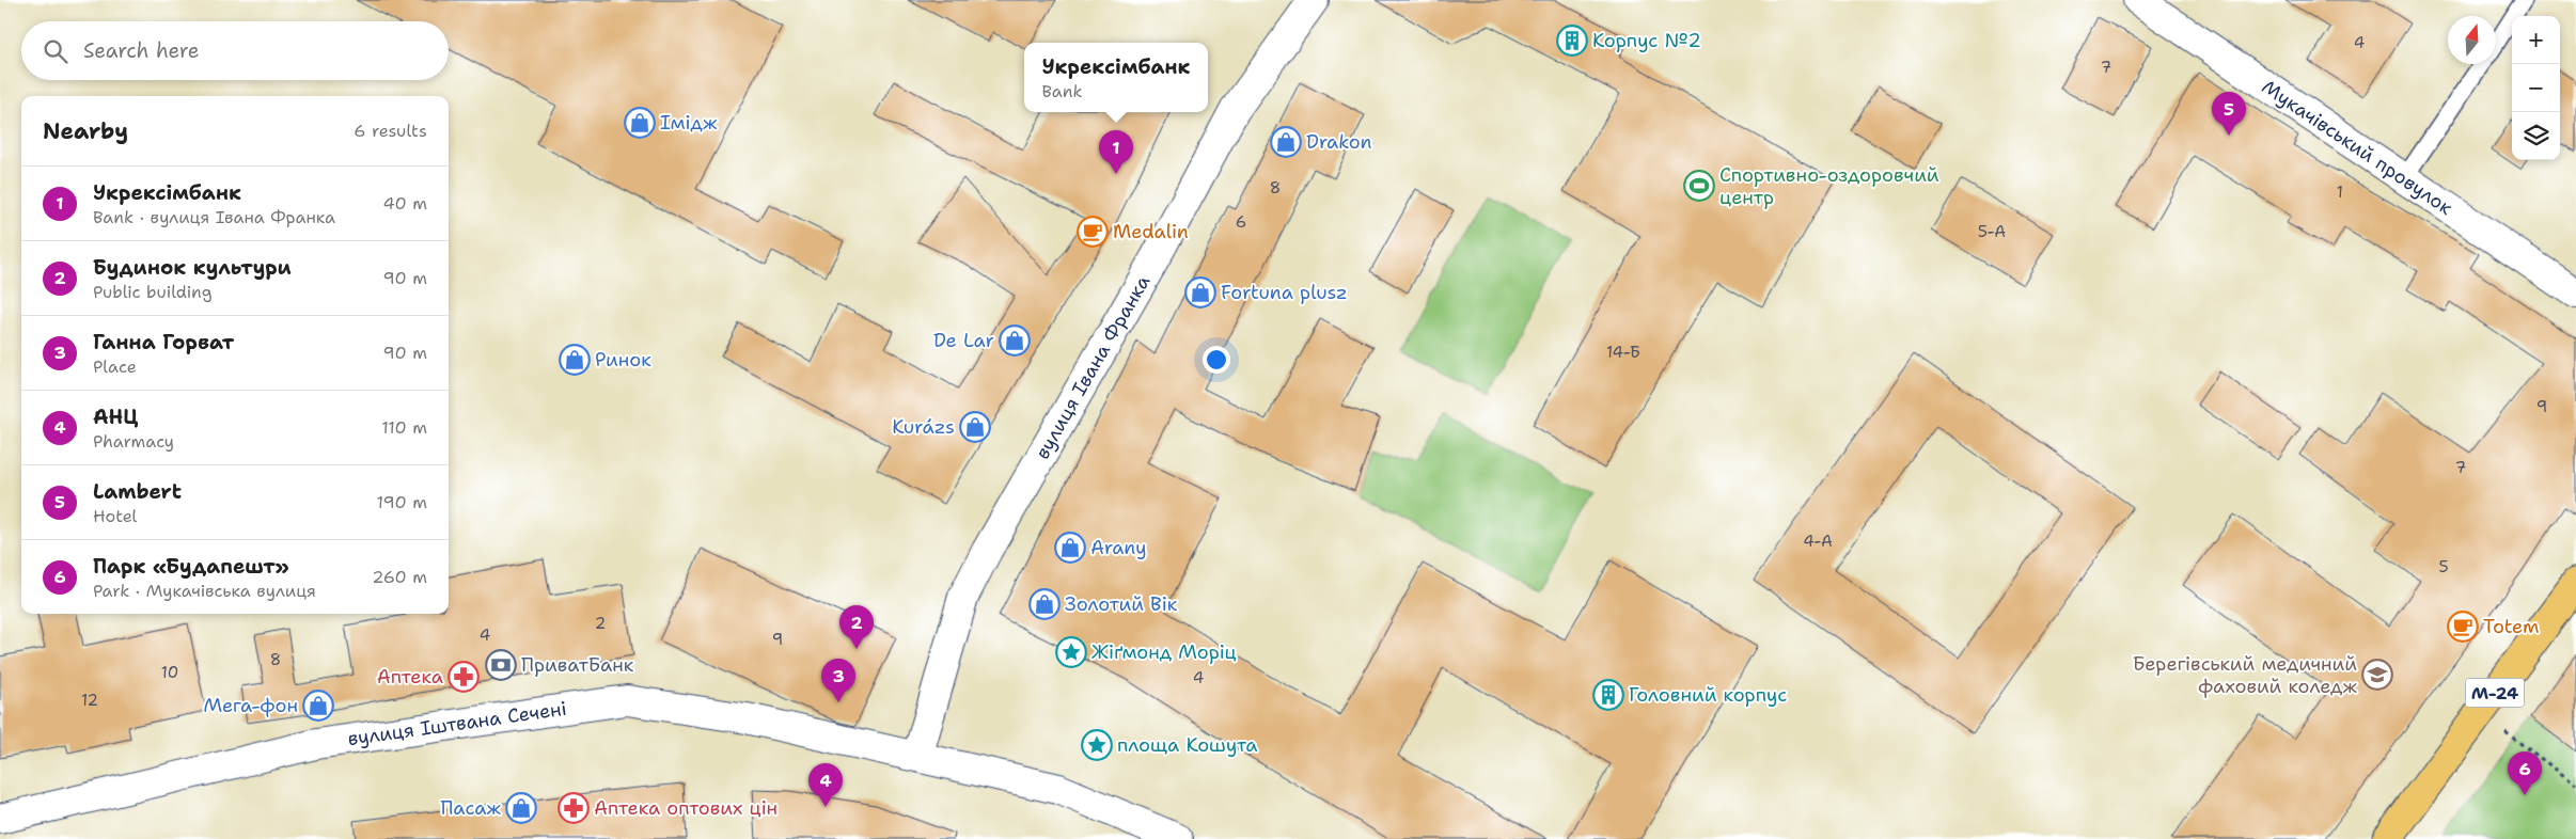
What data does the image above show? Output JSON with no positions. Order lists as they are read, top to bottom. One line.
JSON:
{"streets":{"highway":["М-24"],"street":["Мукачівський провулок","вулиця Івана Франка","вулиця Іштвана Сечені"]},"crossings":[["вулиця Івана Франка","вулиця Іштвана Сечені"]],"places":{"building":["Корпус №2","Головний корпус"],"shop":["Імідж","Drakon","Fortuna plusz","De Lar","Ринок","Kurázs","Arany","Золотий Вік","Мега-фон","Пасаж"],"sports":["Спортивно-оздоровчий центр"],"cafe":["Medalin","Totem"],"place":["Жіґмонд Моріц","площа Кошута"],"bank":["ПриватБанк"],"school or university":["Берегівський медичний фаховий коледж"],"pharmacy":["Аптека","Аптека оптових цін"]},"house_numbers":["4","7","8","1","6","5-А","14-Б","9","7","4-А","5","2","4","9","8","10","4","12"],"north":"top","page":{"map_buttons":["+","−"],"search":"Search here","popup":["Укрексімбанк","Bank"],"pins":["5","1","2","3","6","4"],"heading":["Nearby","6 results"],"list":[{"mark":"1","name":"Укрексімбанк","note":"Bank · вулиця Івана Франка","value":"40 m"},{"mark":"2","name":"Будинок культури","note":"Public building","value":"90 m"},{"mark":"3","name":"Ганна Горват","note":"Place","value":"90 m"},{"mark":"4","name":"АНЦ","note":"Pharmacy","value":"110 m"},{"mark":"5","name":"Lambert","note":"Hotel","value":"190 m"},{"mark":"6","name":"Парк «Будапешт»","note":"Park · Мукачівська вулиця","value":"260 m"}]}}
